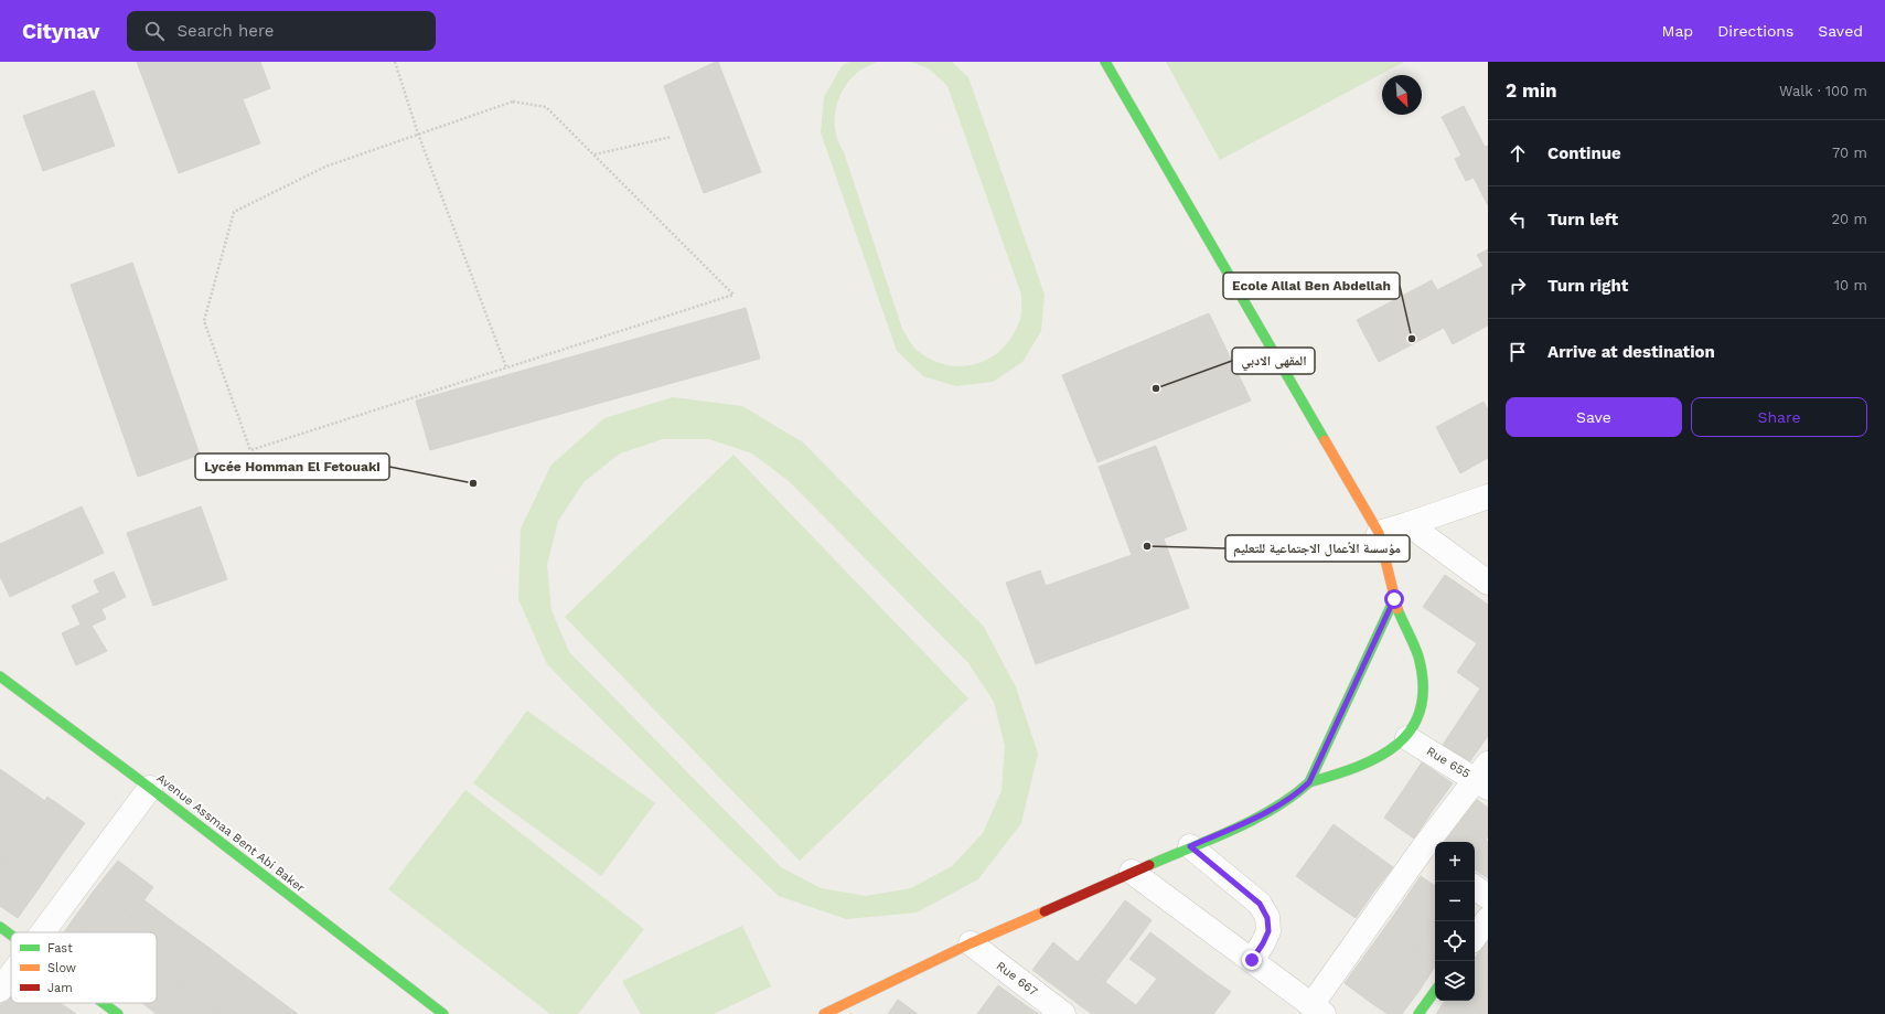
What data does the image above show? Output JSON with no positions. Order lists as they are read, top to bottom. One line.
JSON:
{"streets":{"street":["Rue 655","Avenue Assmaa Bent Abi Baker","Rue 667"]},"places":["Ecole Allal Ben Abdellah","المقهى الادبي","Lycée Homman El Fetouaki","مؤسسة الأعمال الاجتماعية للتعليم"],"legend":["Fast","Slow","Jam"],"north":"bottom right","page":{"header":"Citynav","search":"Search here","nav":["Map","Directions","Saved"],"heading":["2 min","Walk · 100 m"],"list":[["Continue","70 m"],["Turn left","20 m"],["Turn right","10 m"],"Arrive at destination"],"buttons":["Save","Share"],"map_buttons":["+","−"]}}
